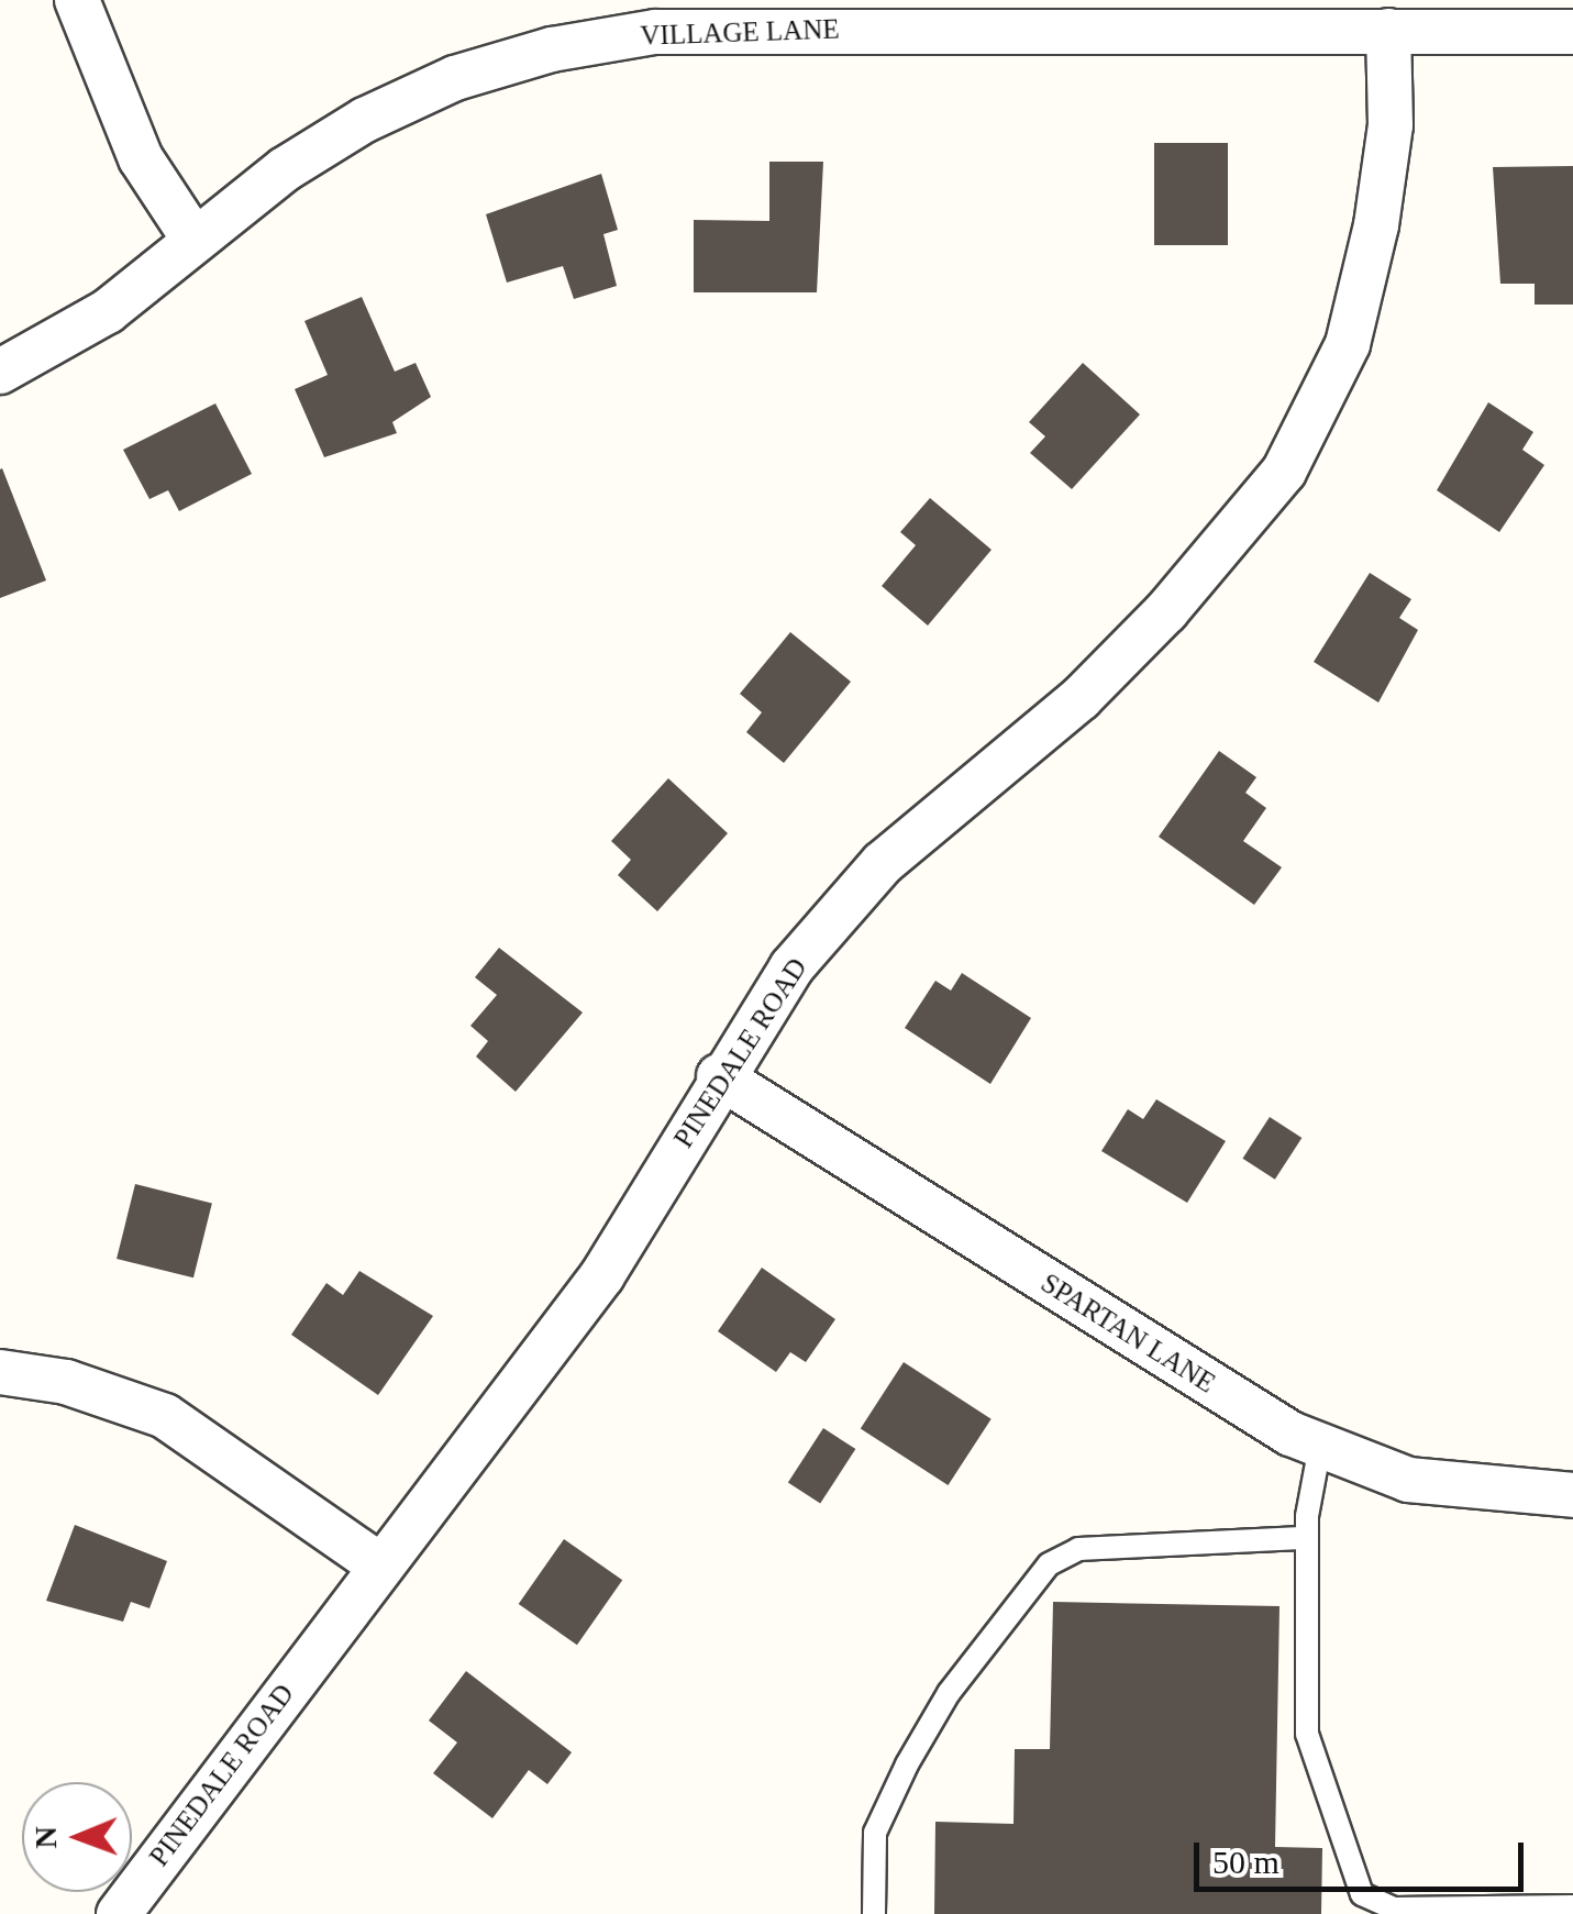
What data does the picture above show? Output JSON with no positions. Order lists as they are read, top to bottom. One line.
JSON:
{"streets":{"street":["VILLAGE LANE","PINEDALE ROAD","SPARTAN LANE"]},"crossings":[["VILLAGE LANE","PINEDALE ROAD"],["PINEDALE ROAD","SPARTAN LANE"]],"scale_bar":"50 m","north":"left"}
